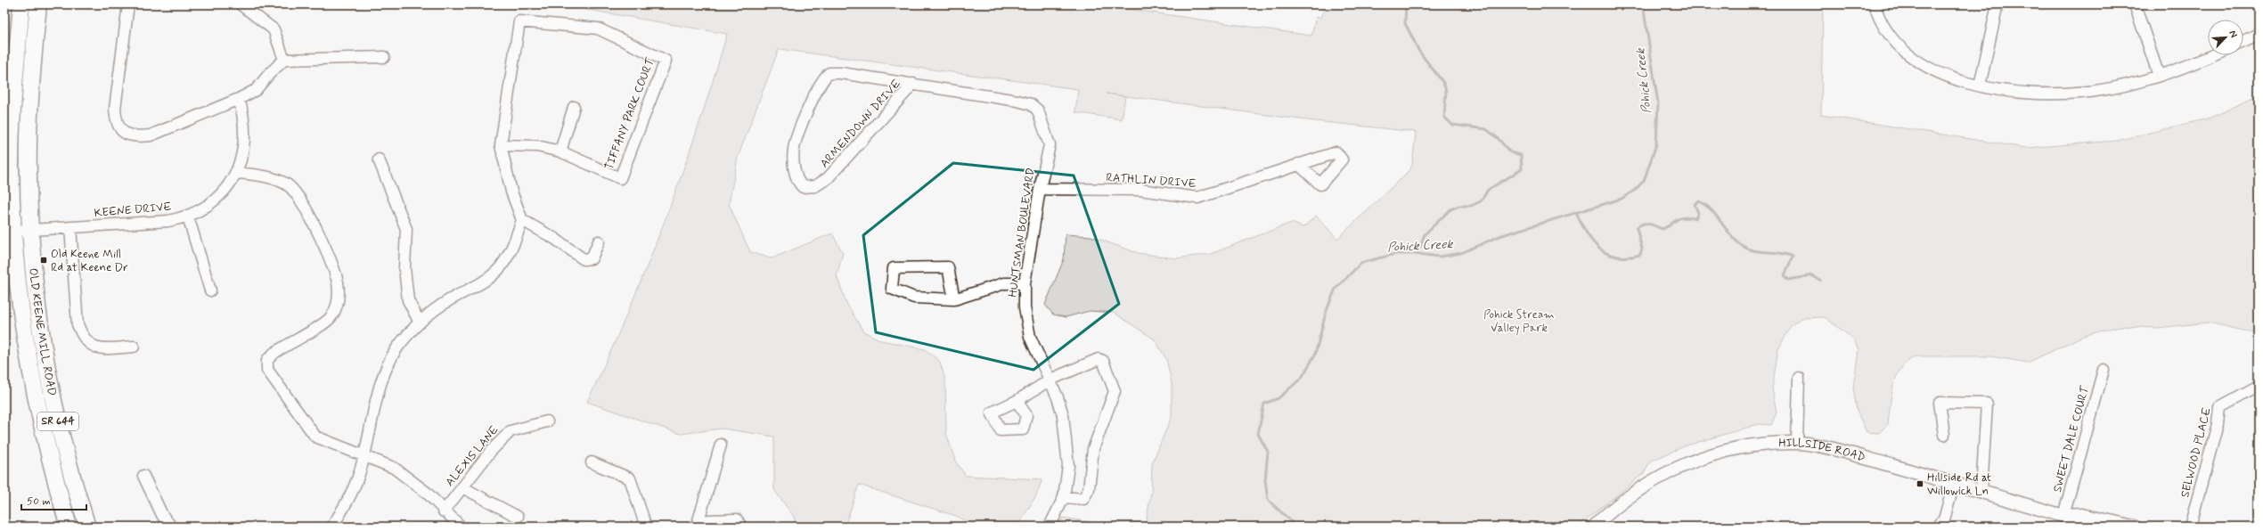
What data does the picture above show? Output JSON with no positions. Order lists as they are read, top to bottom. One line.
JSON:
{"streets":{"main road":["OLD KEENE MILL ROAD","SR 644"],"street":["TIFFANY PARK COURT","ARMENDOWN DRIVE","RATHLIN DRIVE","KEENE DRIVE","HUNTSMAN BOULEVARD","SWEET DALE COURT","HILLSIDE ROAD","SELWOOD PLACE","ALEXIS LANE"]},"crossings":[["ARMENDOWN DRIVE","HUNTSMAN BOULEVARD"],["RATHLIN DRIVE","HUNTSMAN BOULEVARD"],["KEENE DRIVE","OLD KEENE MILL ROAD"],["SWEET DALE COURT","HILLSIDE ROAD"]],"water":["Pohick Creek"],"parks":["Pohick Stream Valley Park"],"places":{"transit":["Old Keene Mill Rd at Keene Dr","Hillside Rd at Willowick Ln"]},"scale_bar":"50 m","north":"top right"}
